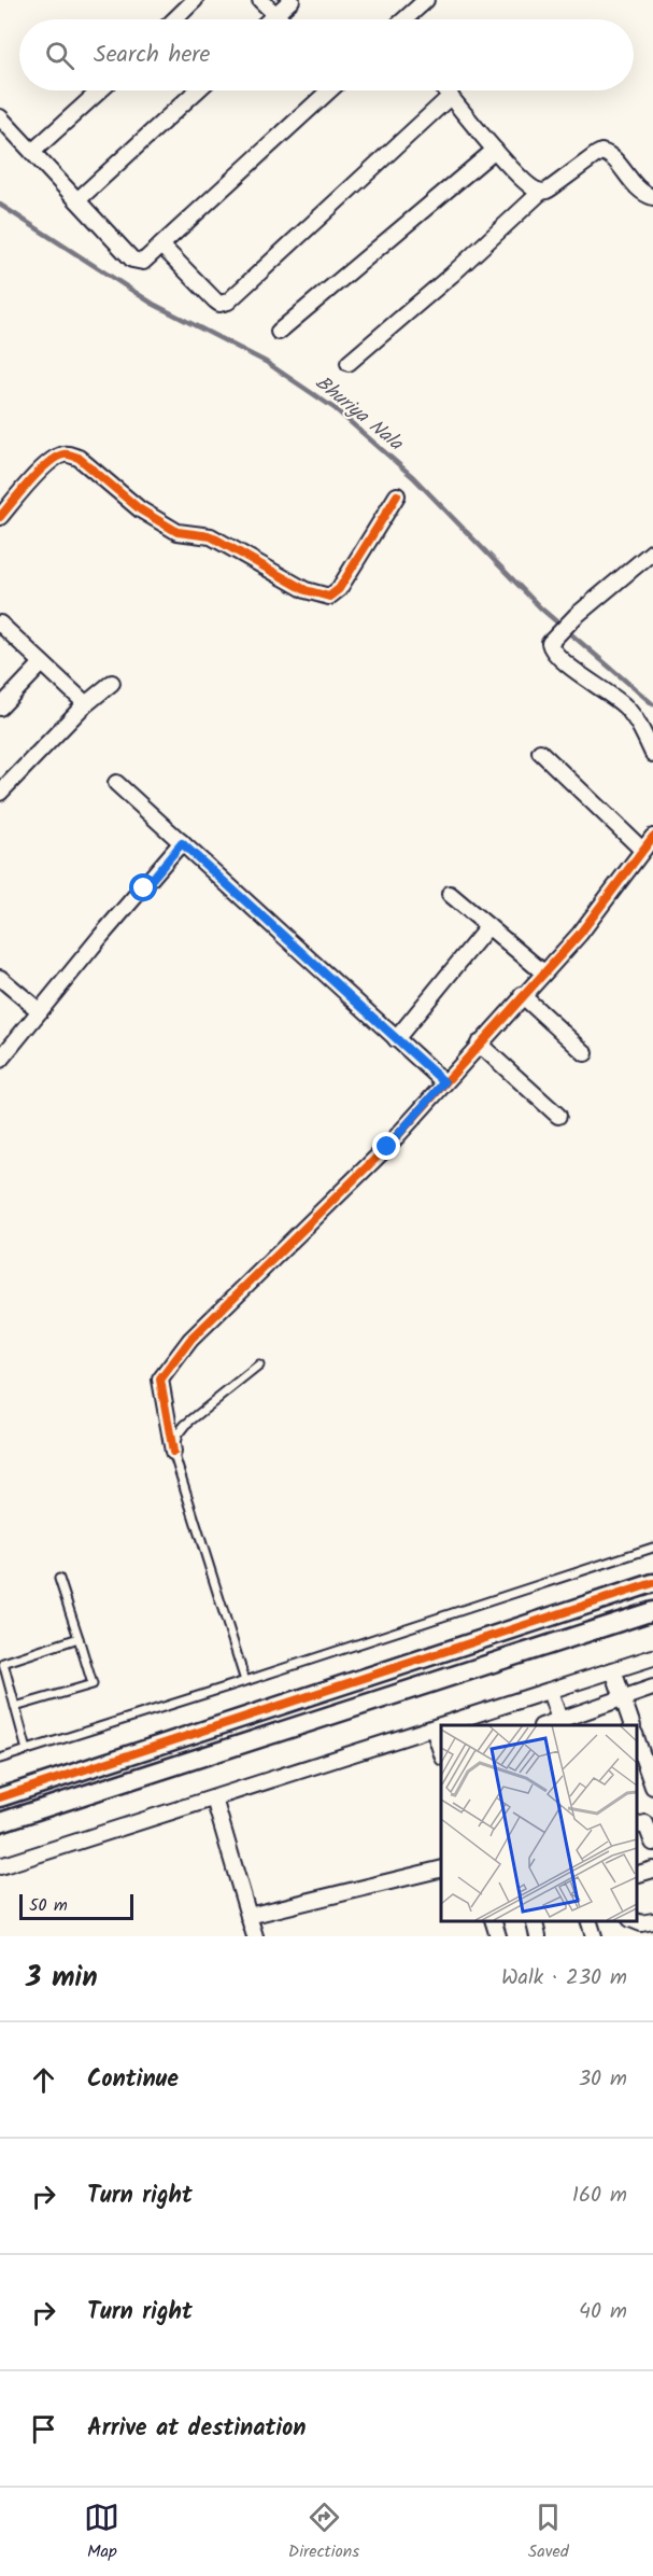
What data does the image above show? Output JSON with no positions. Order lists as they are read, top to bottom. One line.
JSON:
{"water":["Bhuriya Nala"],"scale_bar":"50 m","page":{"search":"Search here","scale":"50 m","heading":["3 min","Walk · 230 m"],"list":[["Continue","30 m"],["Turn right","160 m"],["Turn right","40 m"],"Arrive at destination"],"nav":["Map","Directions","Saved"]}}
